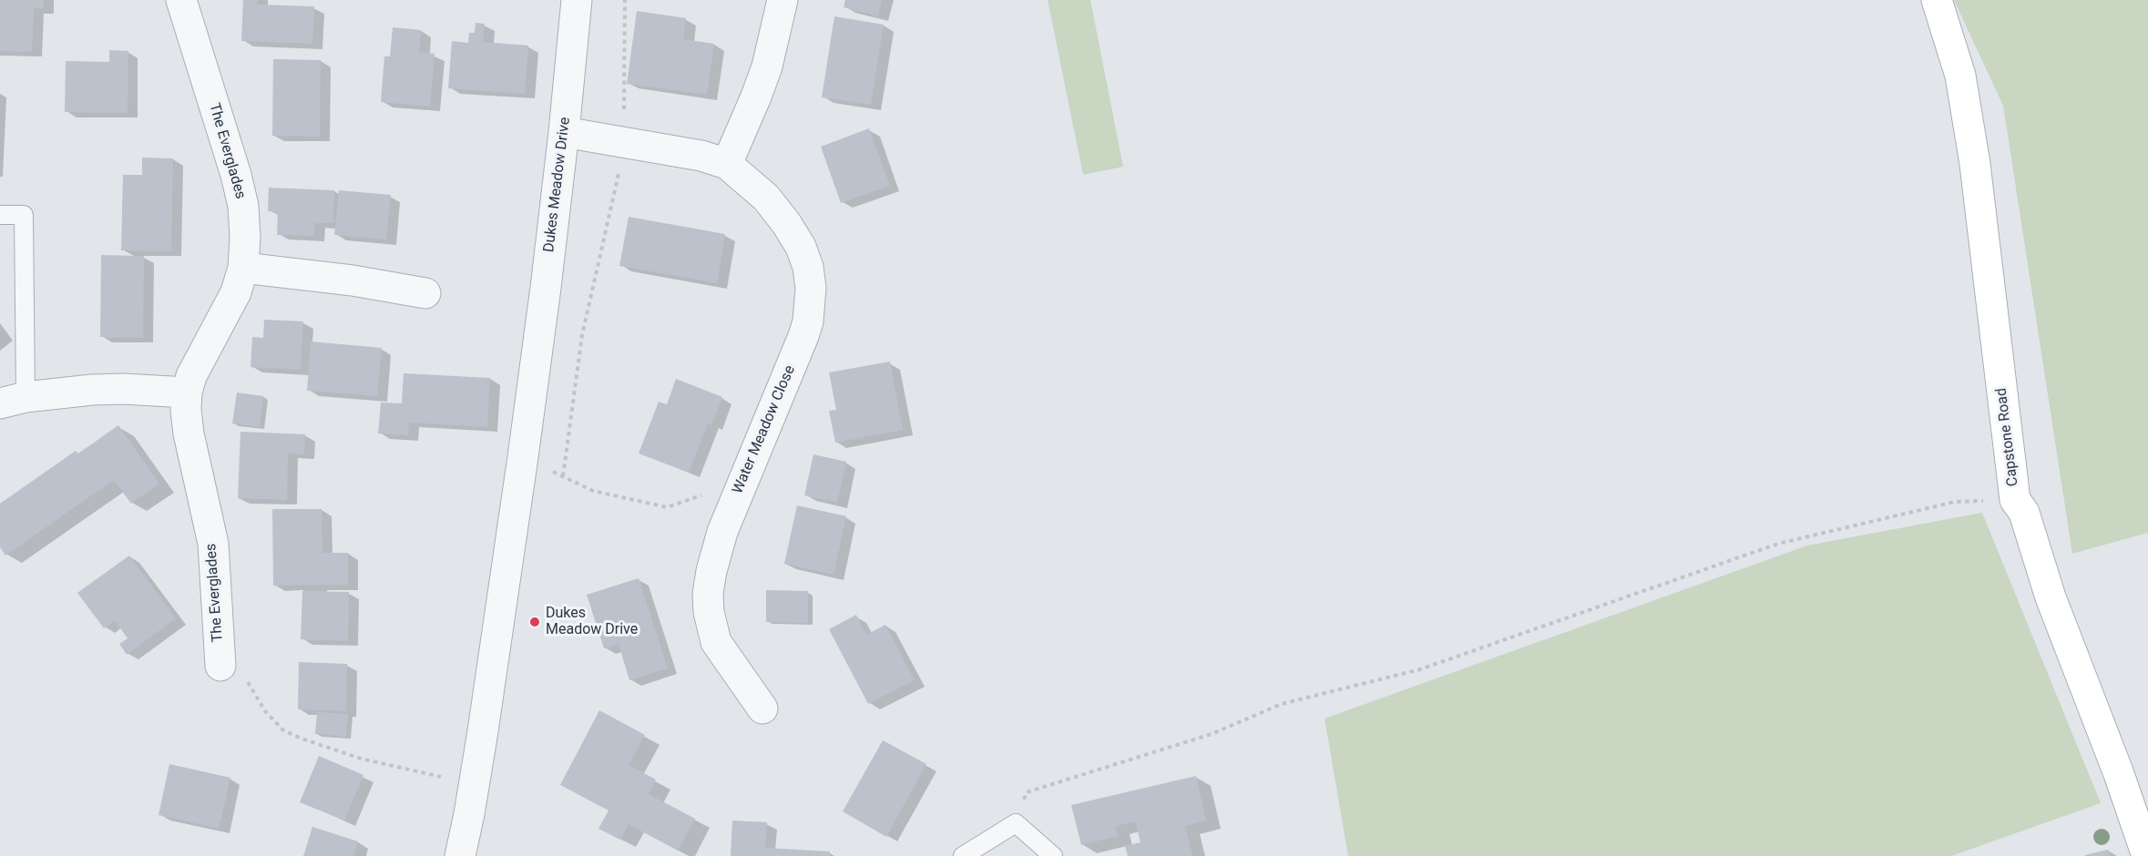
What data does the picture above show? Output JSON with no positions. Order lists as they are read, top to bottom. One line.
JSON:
{"streets":{"street":["The Everglades","Dukes Meadow Drive","Water Meadow Close","Capstone Road"]},"crossings":[["Dukes Meadow Drive","Water Meadow Close"]],"places":["Dukes Meadow Drive"]}
